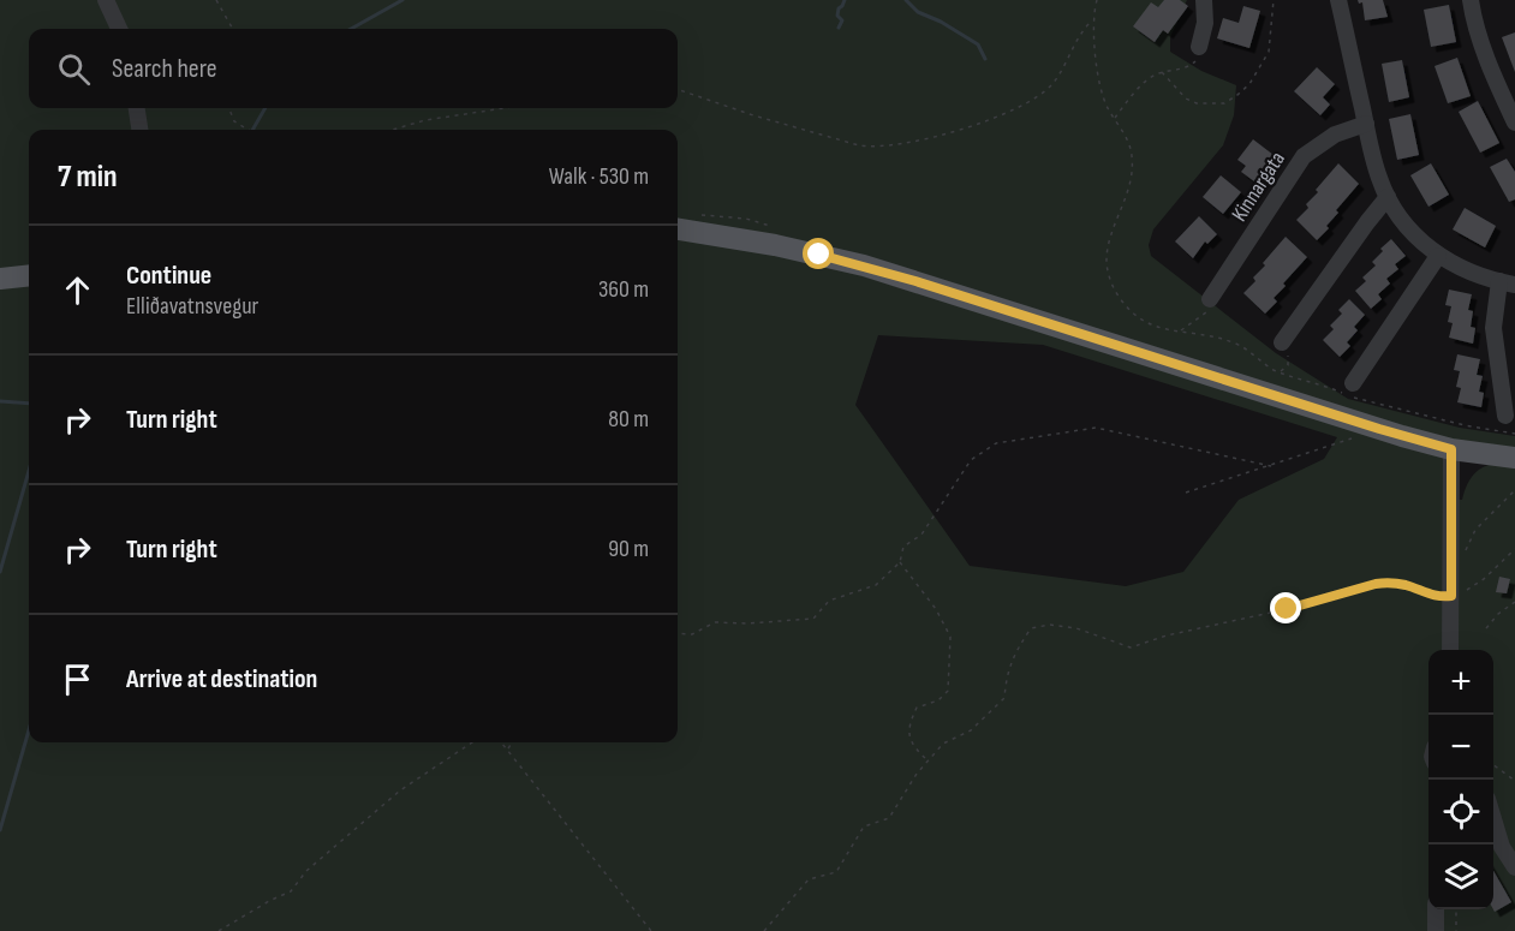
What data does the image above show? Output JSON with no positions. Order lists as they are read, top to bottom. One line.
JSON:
{"streets":{"street":["Kinnargata"]},"page":{"search":"Search here","heading":["7 min","Walk · 530 m"],"list":[["Continue","Elliðavatnsvegur","360 m"],["Turn right","80 m"],["Turn right","90 m"],"Arrive at destination"],"map_buttons":["+","−"]}}
